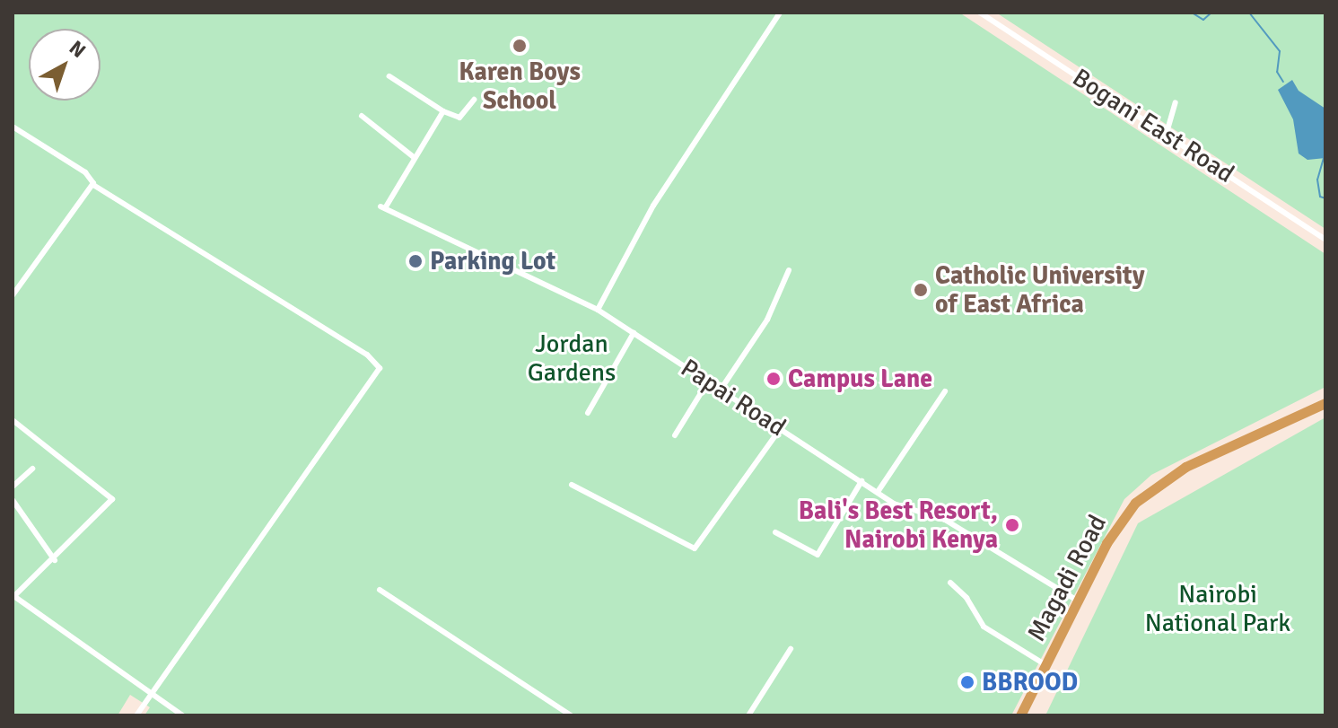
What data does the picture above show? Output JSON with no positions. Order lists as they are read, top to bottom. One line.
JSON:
{"streets":{"highway":["Magadi Road"],"street":["Bogani East Road","Papai Road"]},"crossings":[["Papai Road","Magadi Road"]],"parks":["Jordan Gardens","Nairobi National Park"],"places":["Karen Boys School","Parking Lot","Catholic University of East Africa","Campus Lane","Bali's Best Resort, Nairobi Kenya","BBROOD"],"north":"top right"}
